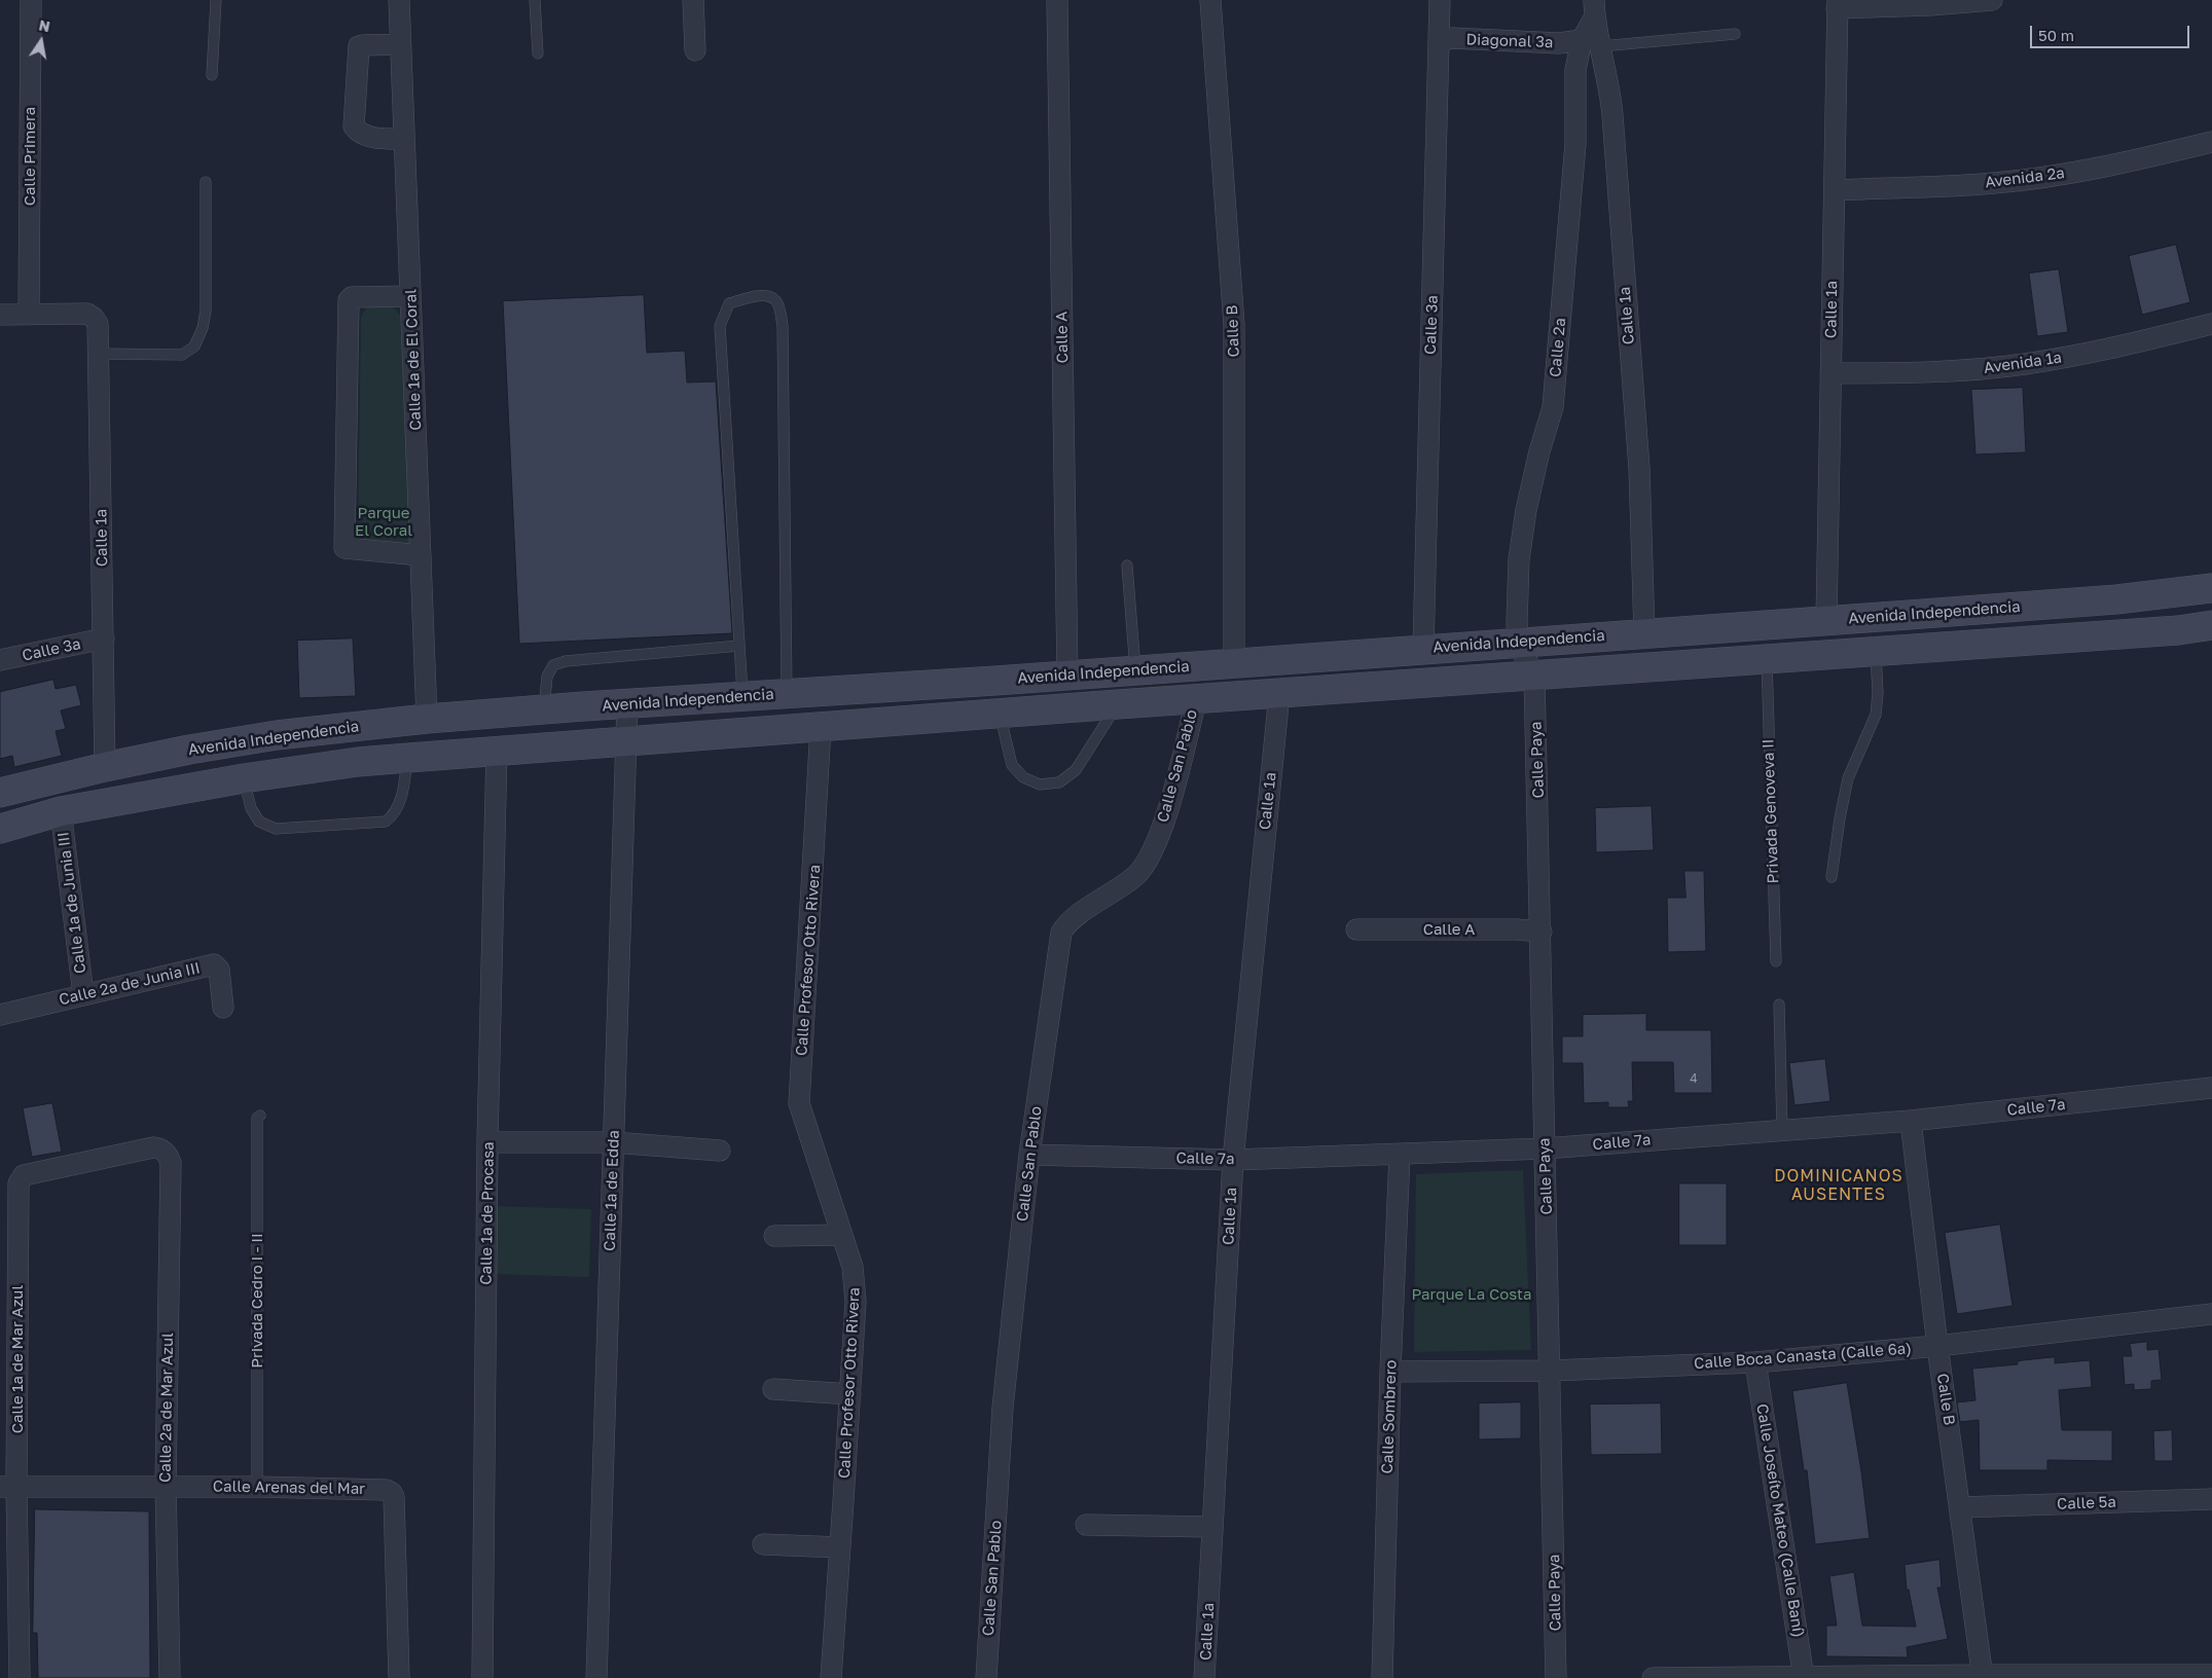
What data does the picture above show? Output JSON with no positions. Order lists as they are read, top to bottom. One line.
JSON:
{"streets":{"main road":["Avenida Independencia"],"street":["Diagonal 3a","Calle Primera","Avenida 2ª","Calle 1ª","Calle 1a","Calle 3a","Calle B","Calle A","Calle 2a","Calle 1a de El Coral","Avenida 1ª","Calle 3ª","Calle Paya","Calle San Pablo","Calle 1a de Junia III","Calle Profesor Otto Rivera","Calle 2a de Junia III","Calle 7a","Calle 1a de Edda","Calle 1a de Procasa","Calle Boca Canasta (Calle 6a)","Calle 1a de Mar Azul","Calle 2a de Mar Azul","Calle Sombrero","Calle Arenas del Mar","Calle 5a","Calle Joseíto Mateo (Calle Baní)"],"lane":["Privada Genoveva II","Privada Cedro I - II"]},"crossings":[["Diagonal 3a","Calle 3a"],["Diagonal 3a","Calle 2a"],["Calle Primera","Calle 1ª"],["Avenida 2ª","Calle 1ª"],["Calle 1ª","Avenida 1ª"],["Calle 1ª","Avenida Independencia"],["Calle 1ª","Calle 3ª"],["Calle 1a","Calle 2a"],["Calle 1a","Avenida Independencia"],["Calle 1a","Calle 7a"],["Calle 3a","Avenida Independencia"],["Calle B","Avenida Independencia"],["Calle B","Calle 7a"],["Calle B","Calle Boca Canasta (Calle 6a)"],["Calle B","Calle 5a"],["Calle A","Avenida Independencia"],["Calle A","Calle Paya"],["Calle 2a","Avenida Independencia"],["Calle 2a","Calle Paya"],["Calle 1a de El Coral","Avenida Independencia"],["Avenida Independencia","Calle 1a de Edda"],["Calle Paya","Calle 7a"],["Calle Paya","Calle Boca Canasta (Calle 6a)"],["Calle San Pablo","Calle 7a"],["Calle 1a de Junia III","Calle 2a de Junia III"],["Calle 7a","Calle Sombrero"],["Privada Cedro I - II","Calle Arenas del Mar"],["Calle Boca Canasta (Calle 6a)","Calle Sombrero"],["Calle Boca Canasta (Calle 6a)","Calle Joseíto Mateo (Calle Baní)"],["Calle 1a de Mar Azul","Calle 2a de Mar Azul"],["Calle 1a de Mar Azul","Calle Arenas del Mar"],["Calle 2a de Mar Azul","Calle Arenas del Mar"]],"districts":["DOMINICANOS AUSENTES"],"parks":["Parque El Coral","Parque La Costa"],"house_numbers":["4"],"scale_bar":"50 m","north":"top"}
